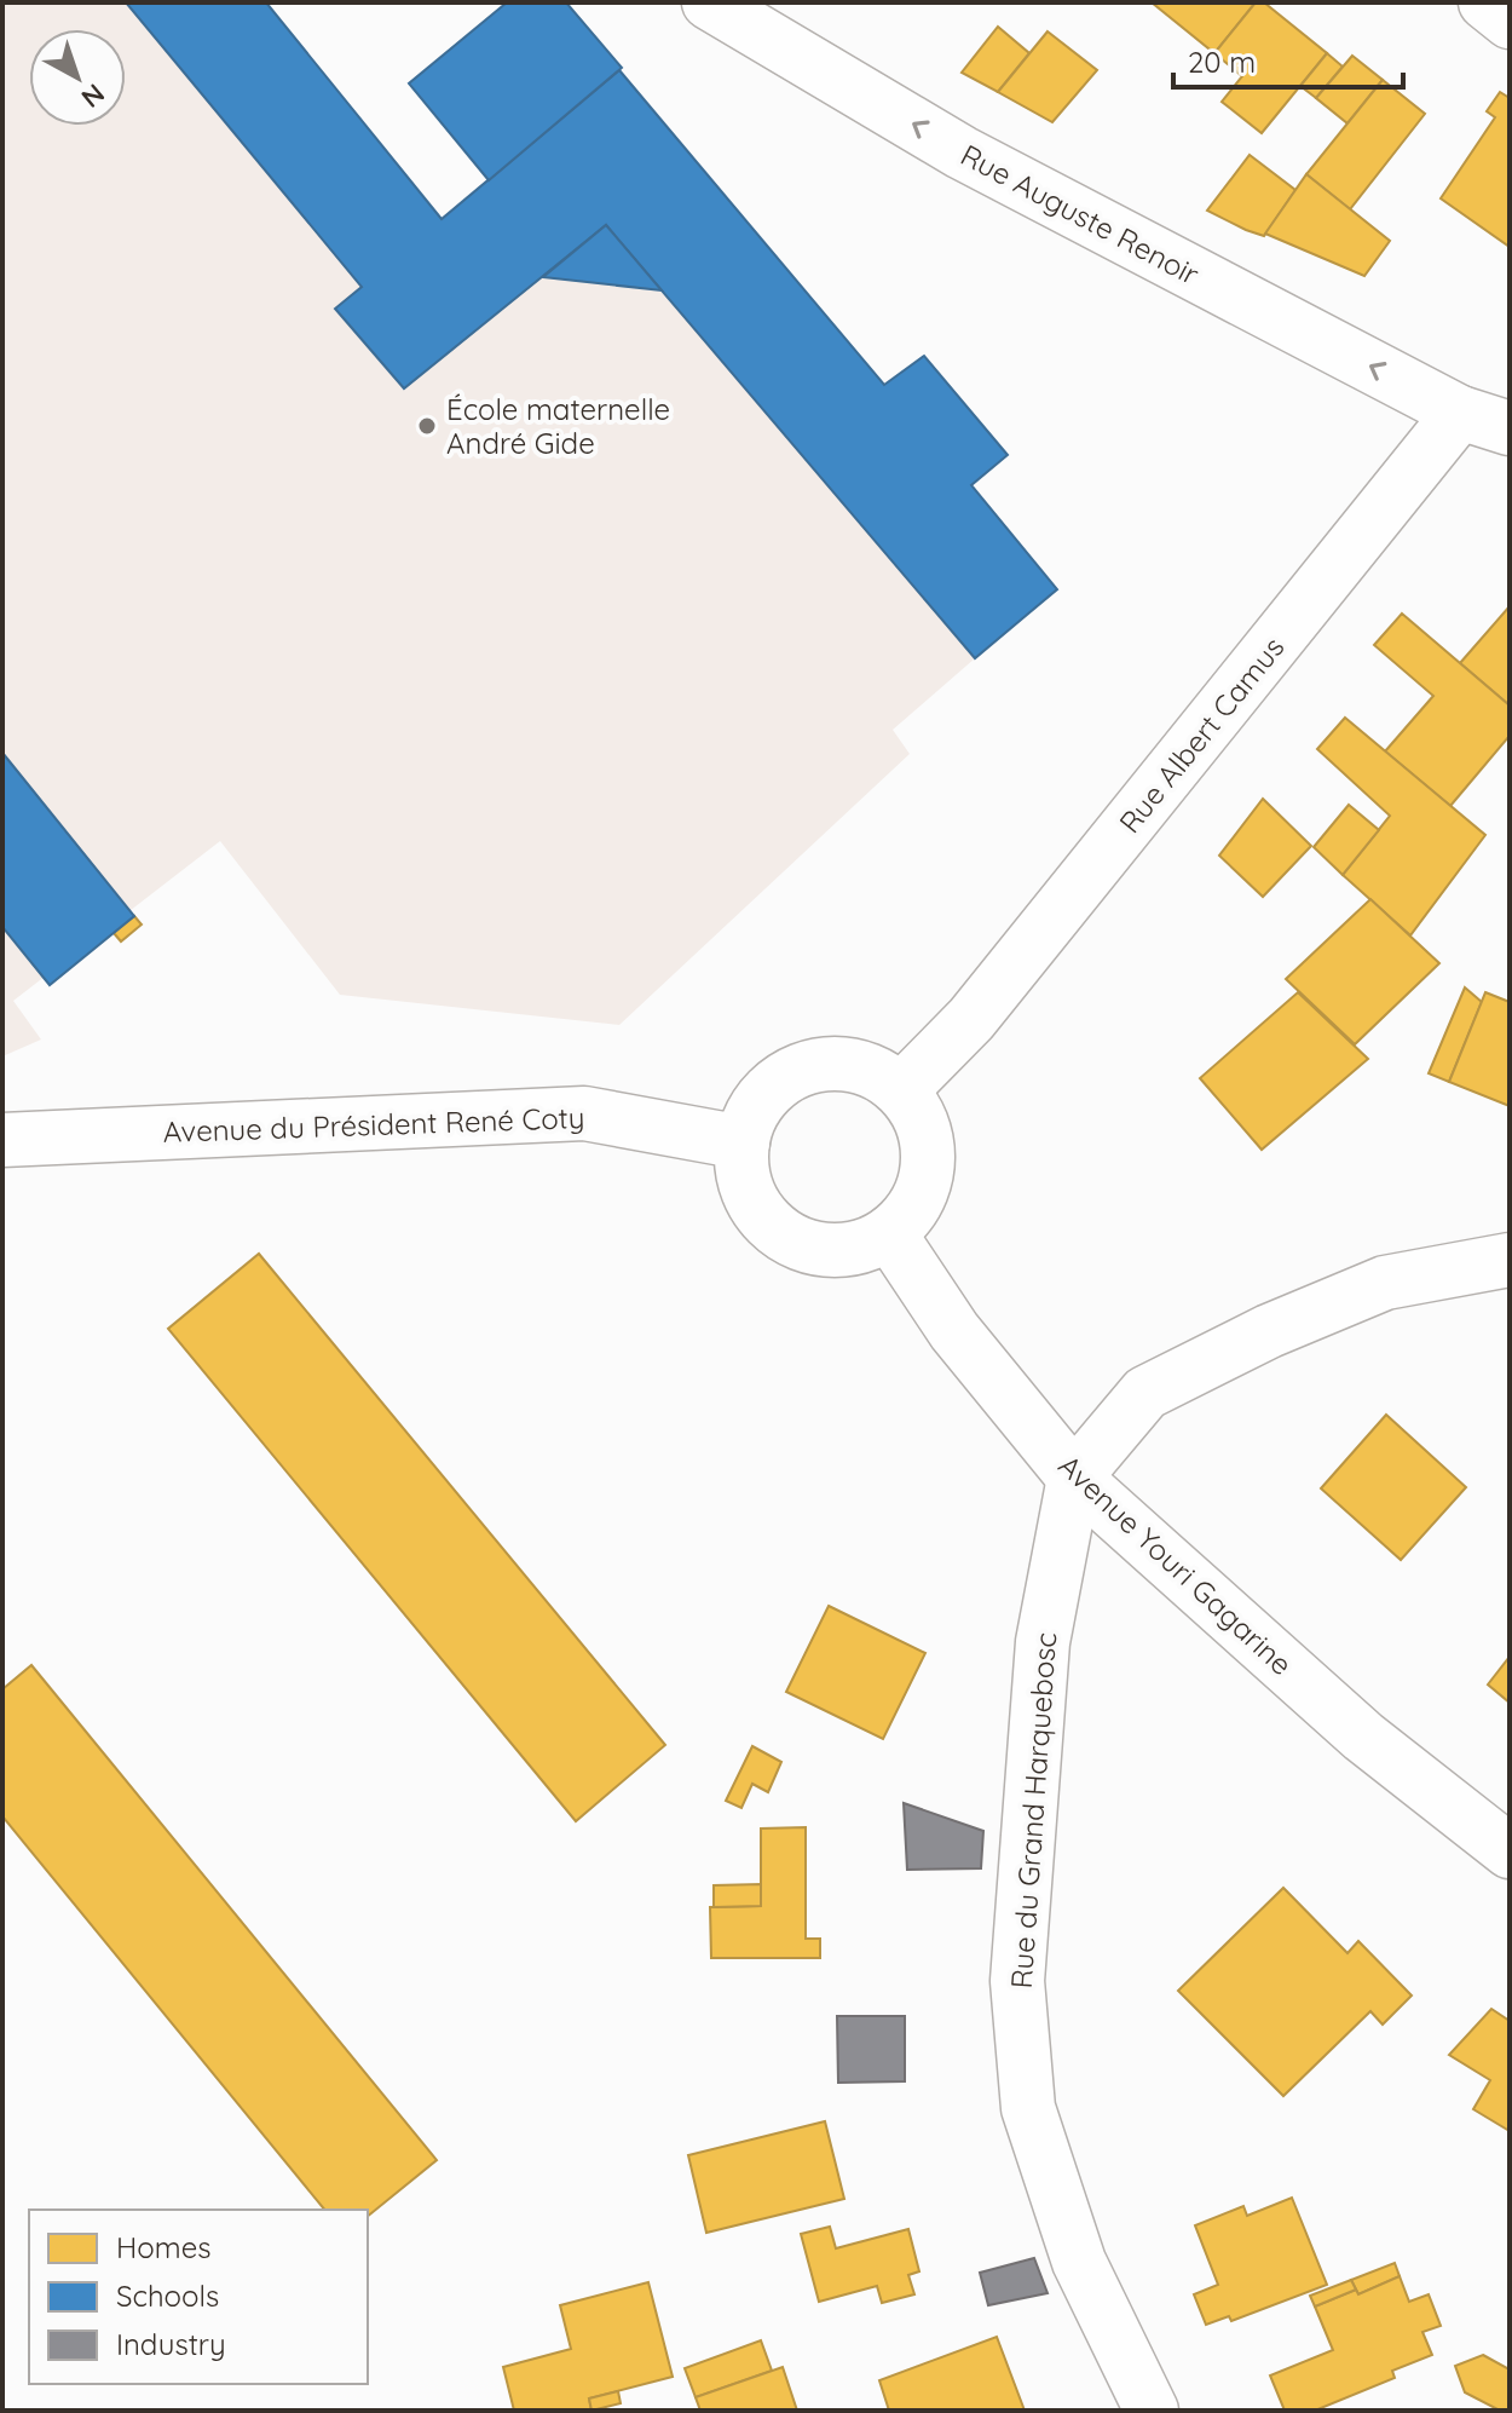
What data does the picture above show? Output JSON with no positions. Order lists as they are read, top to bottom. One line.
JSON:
{"streets":{"street":["Rue Auguste Renoir","Rue Albert Camus","Avenue du Président René Coty","Avenue Youri Gagarine","Rue du Grand Harquebosc"]},"crossings":[["Rue Auguste Renoir","Rue Albert Camus"],["Rue Albert Camus","Avenue du Président René Coty"],["Rue Albert Camus","Avenue Youri Gagarine"],["Avenue du Président René Coty","Avenue Youri Gagarine"],["Avenue Youri Gagarine","Rue du Grand Harquebosc"]],"one_way":["Rue Auguste Renoir"],"places":["École maternelle André Gide"],"legend":["Homes","Schools","Industry"],"scale_bar":"20 m","north":"bottom right"}
